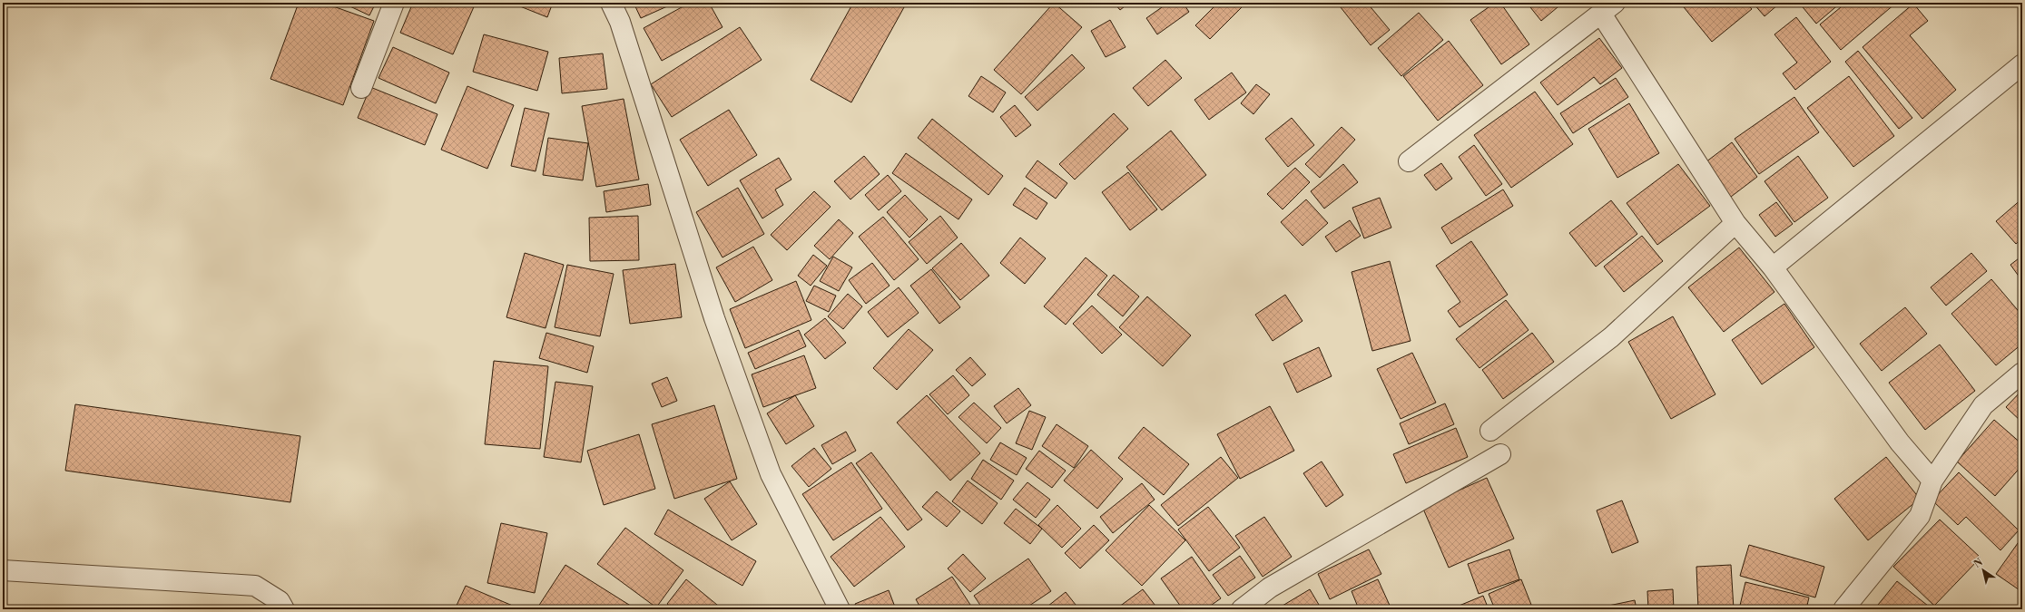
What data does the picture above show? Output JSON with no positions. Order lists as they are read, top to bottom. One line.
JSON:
{"north":"top left"}
